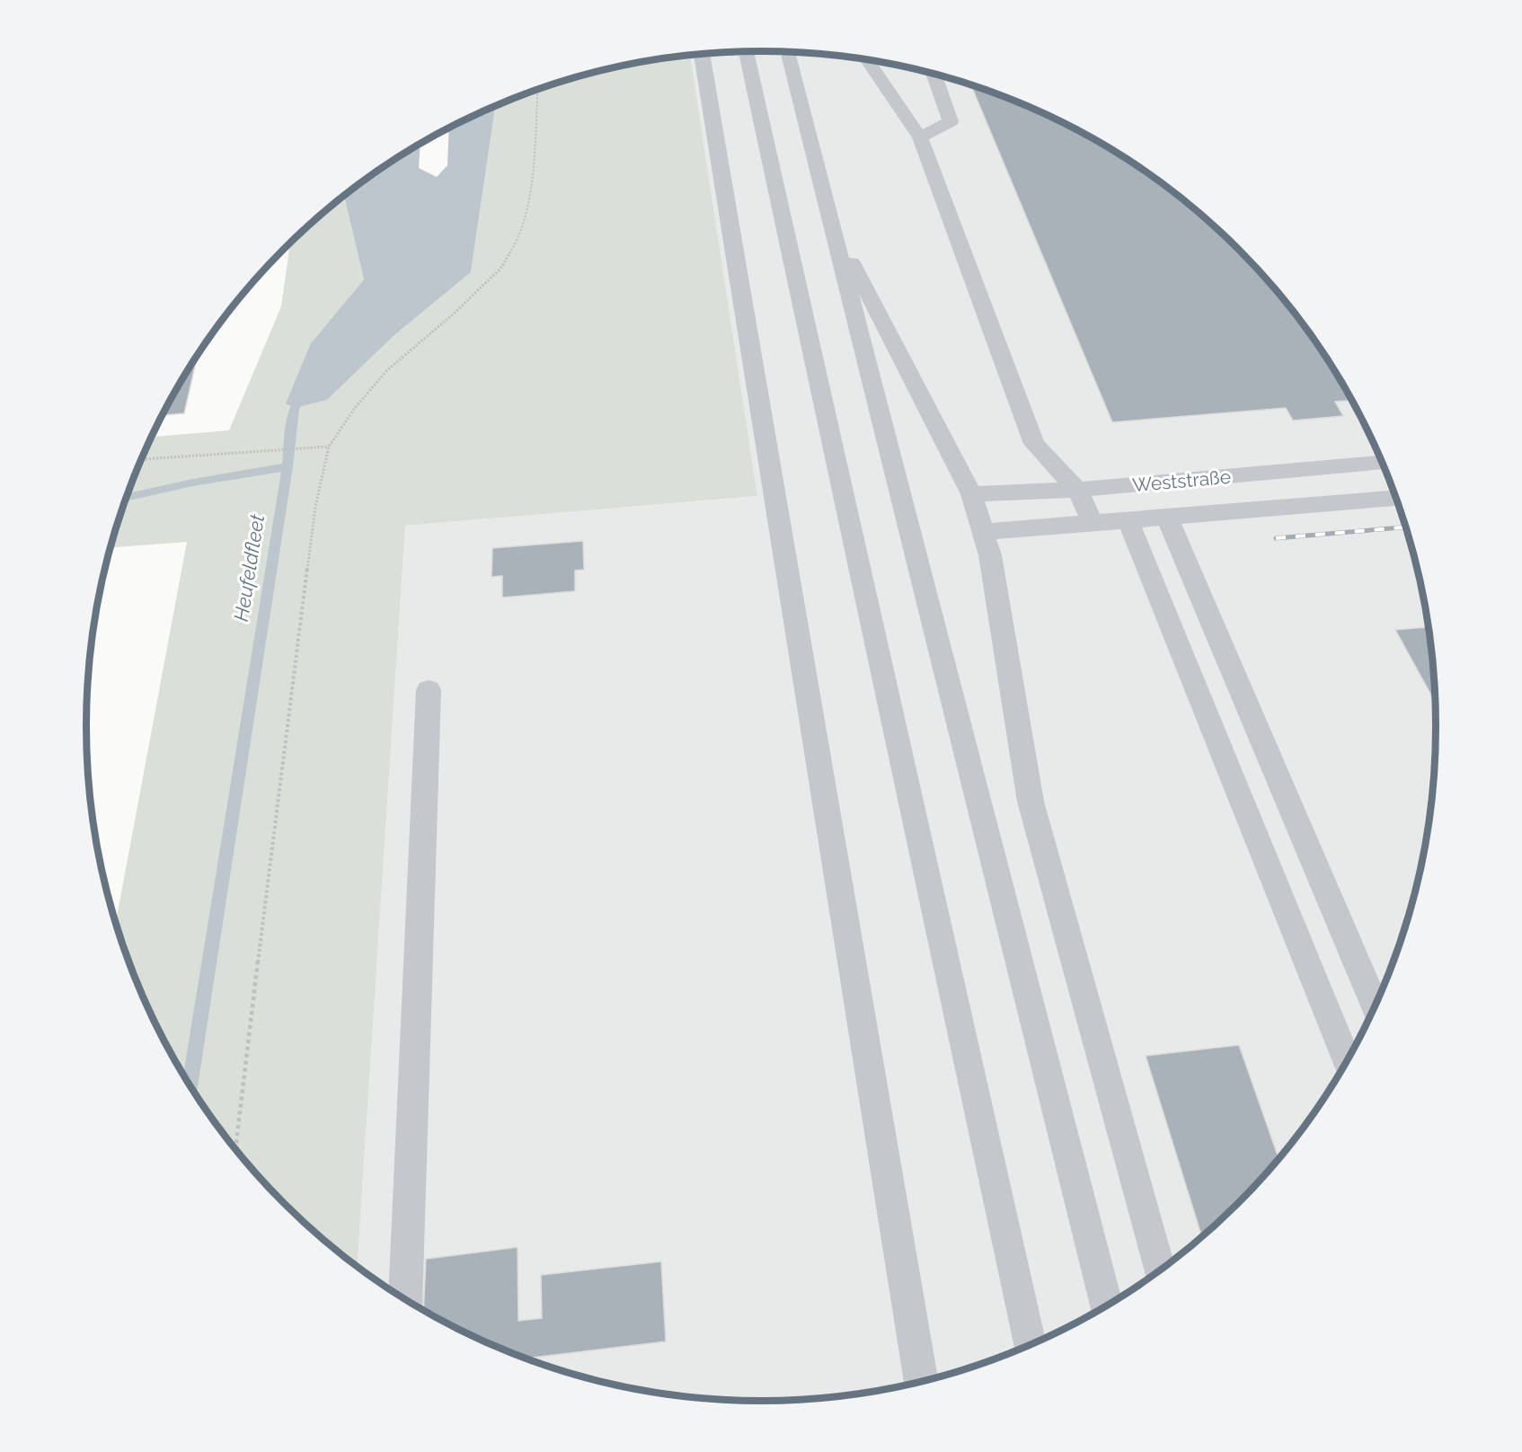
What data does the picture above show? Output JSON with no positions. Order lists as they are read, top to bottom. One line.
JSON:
{"streets":{"lane":["Weststraße"]},"water":["Heufeldfleet"]}
